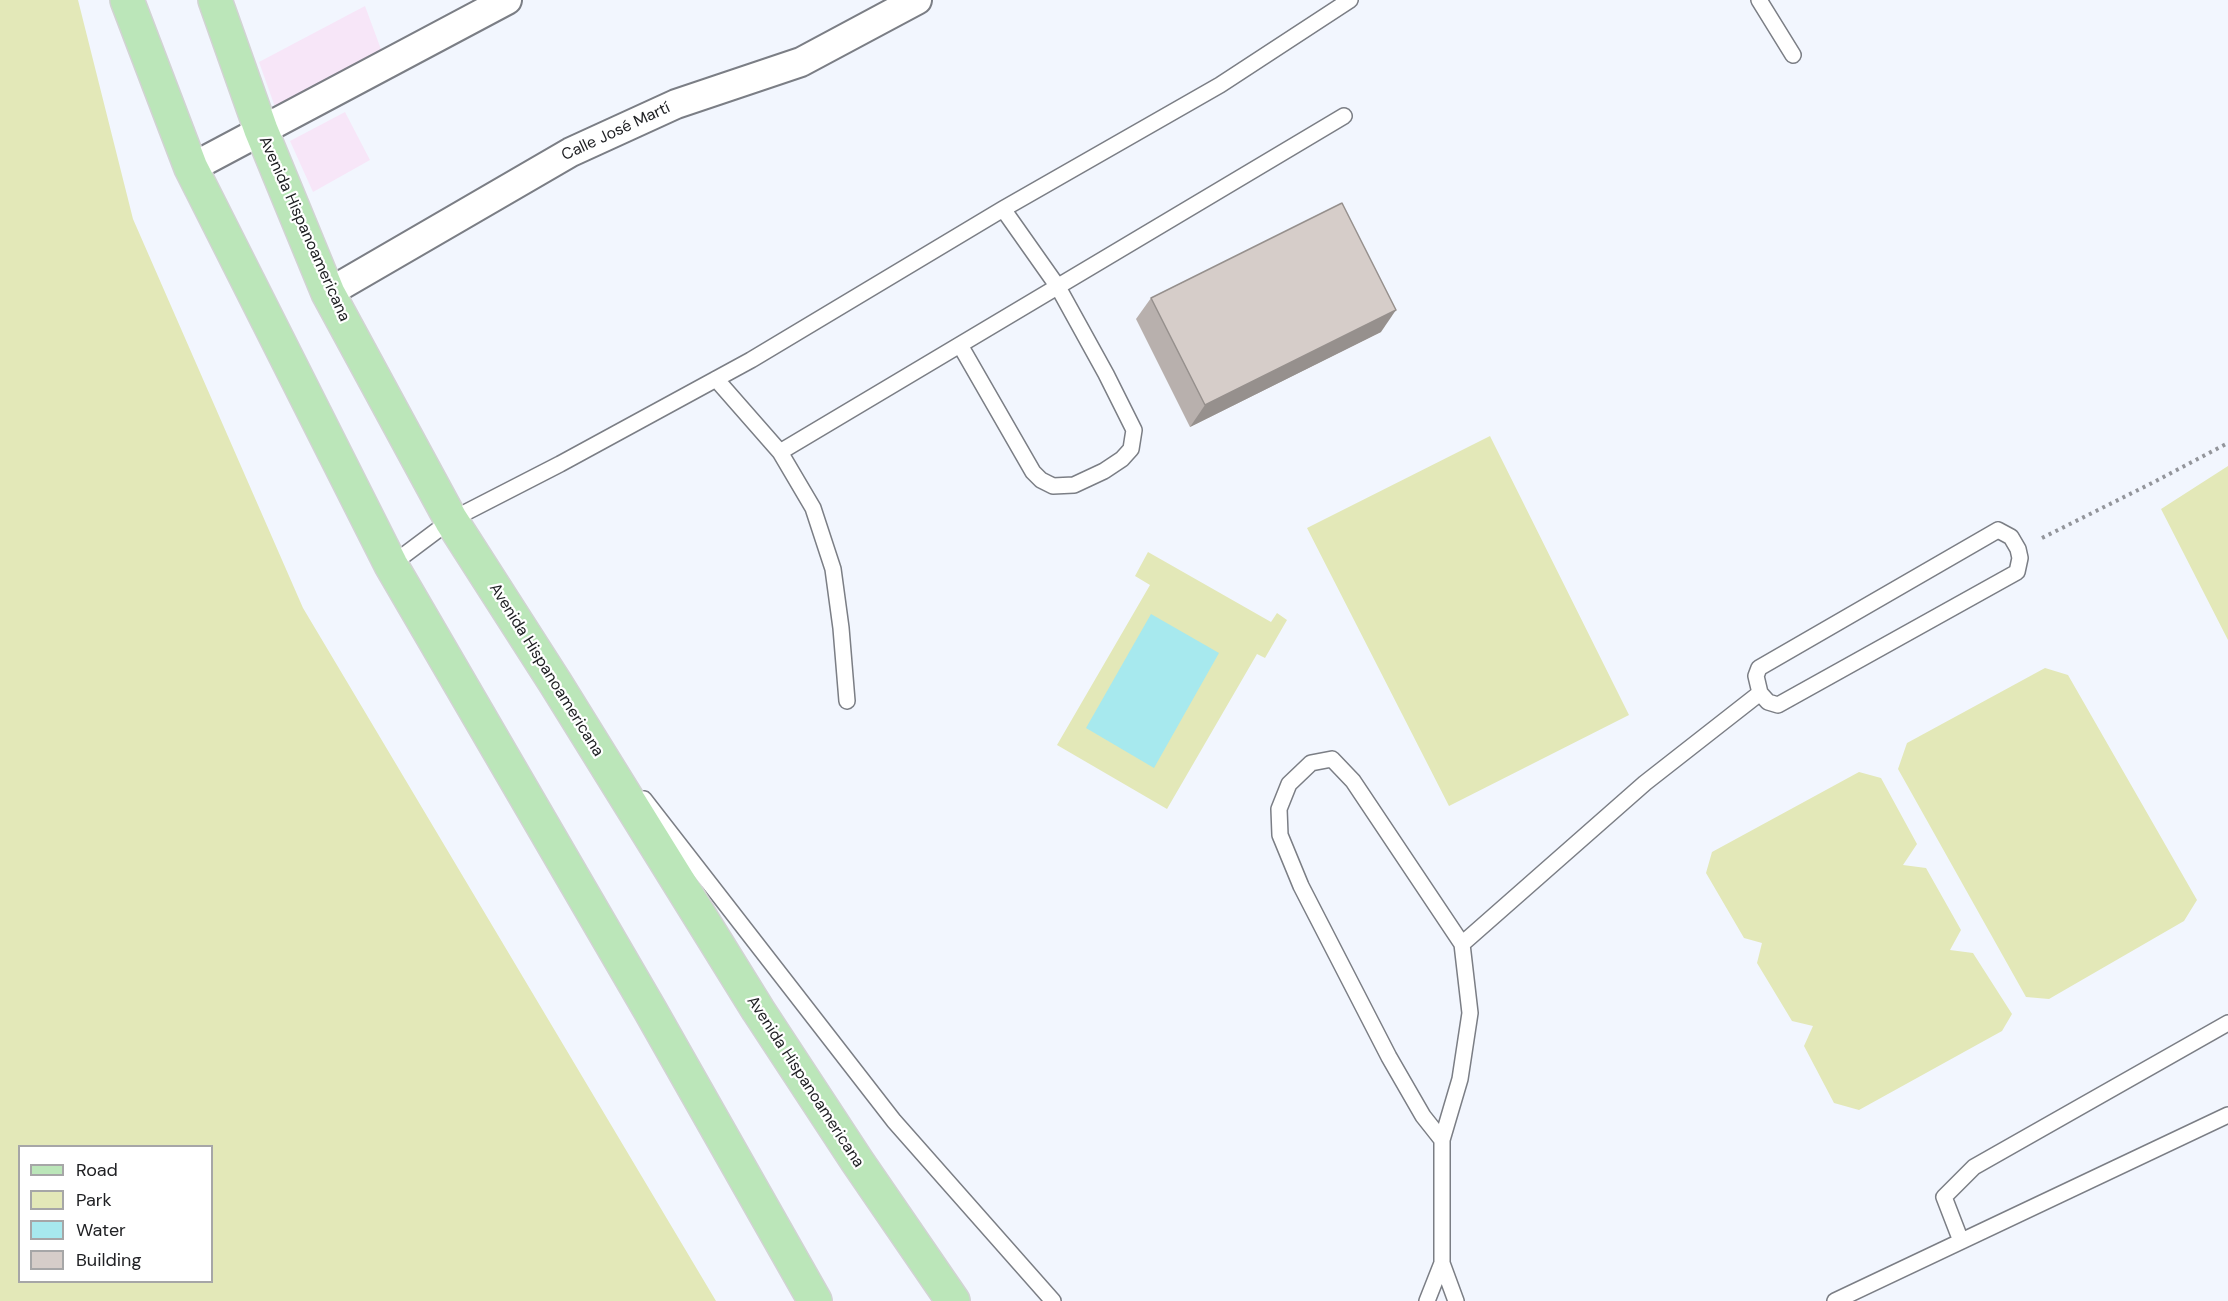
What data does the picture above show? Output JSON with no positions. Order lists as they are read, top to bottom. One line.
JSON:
{"streets":{"main road":["Avenida Hispanoamericana"],"street":["Calle José Martí"]},"crossings":[["Calle José Martí","Avenida Hispanoamericana"]],"legend":["Road","Park","Water","Building"]}
